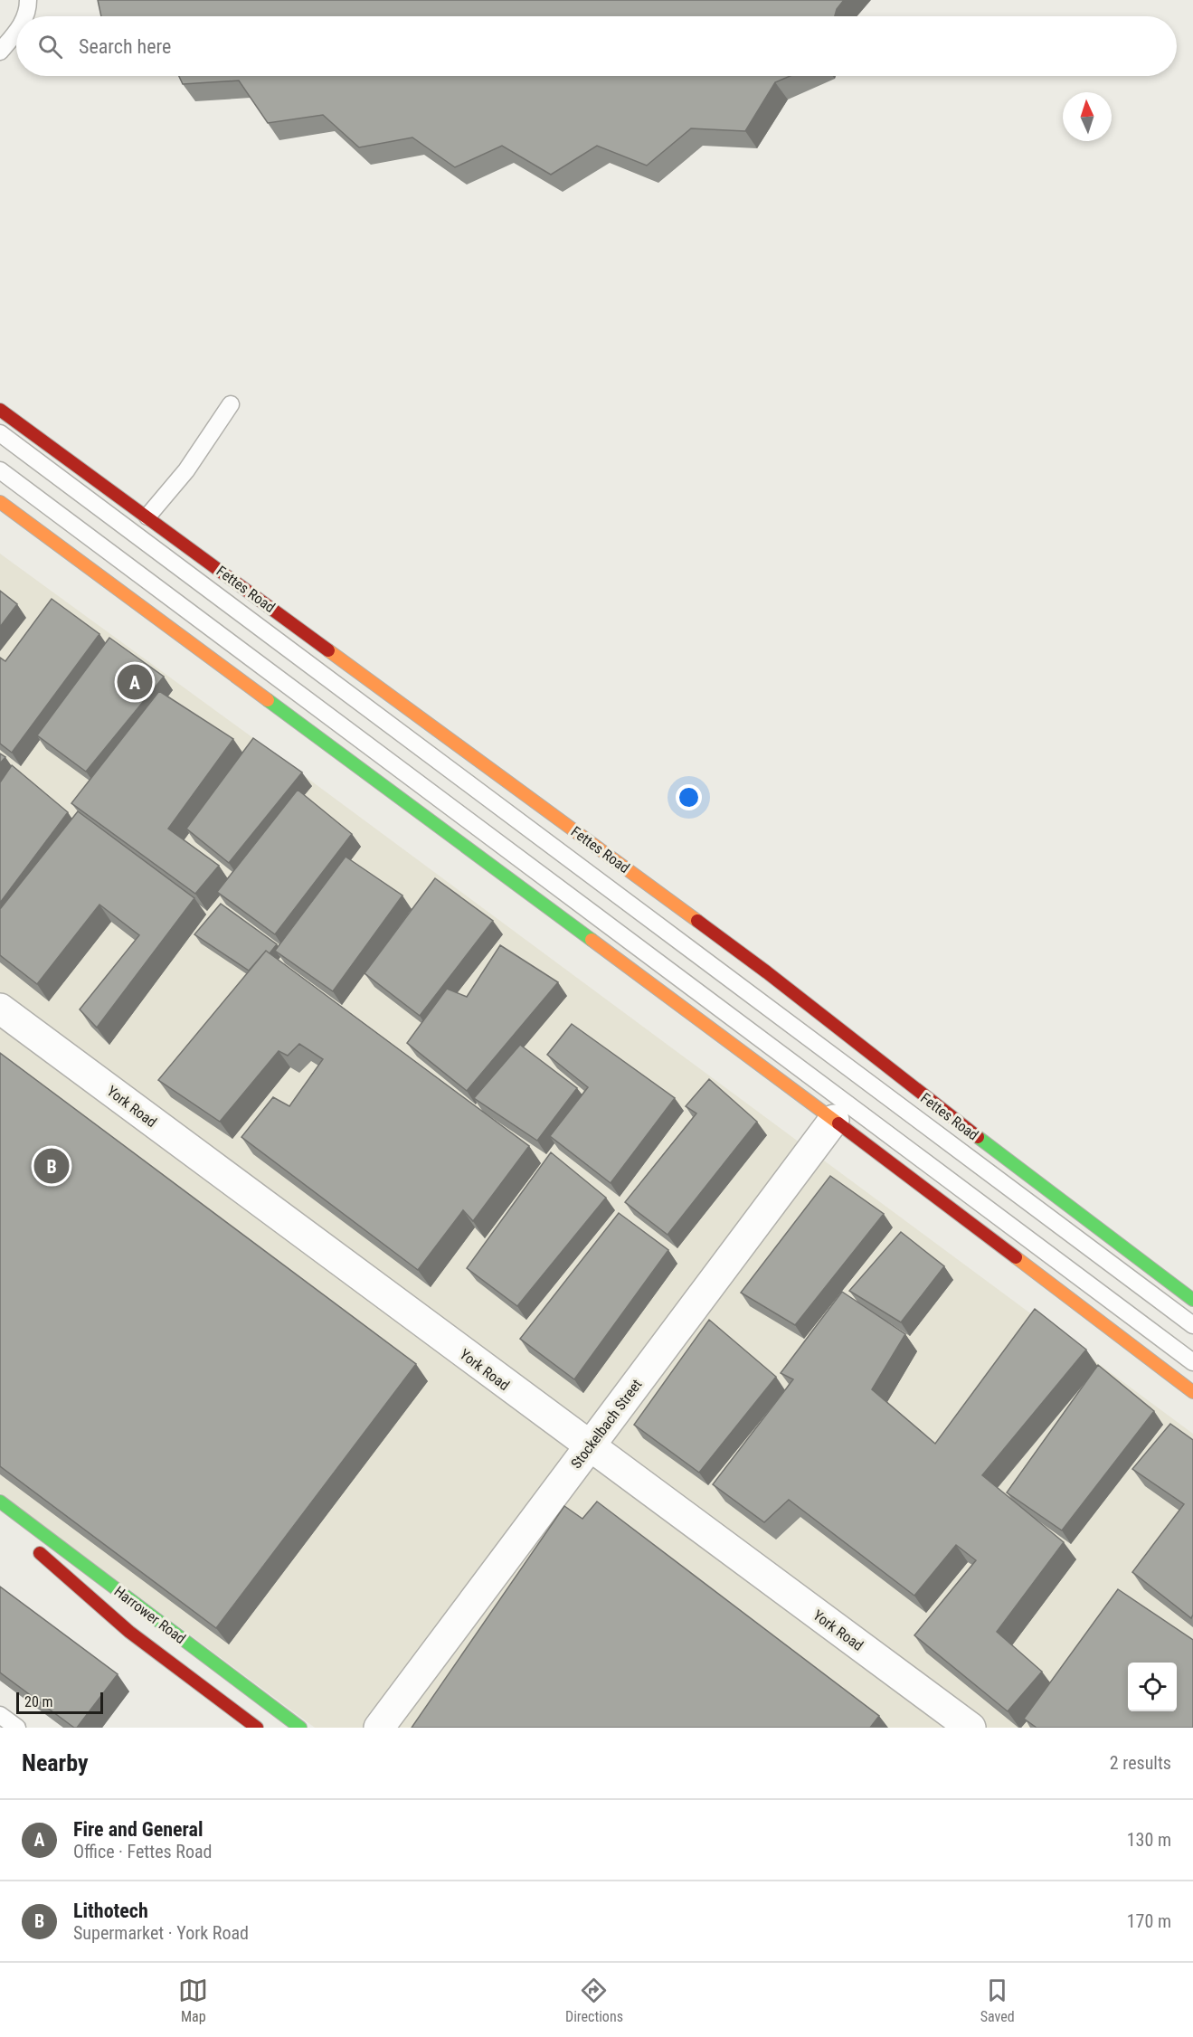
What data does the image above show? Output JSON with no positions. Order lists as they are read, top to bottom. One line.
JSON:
{"streets":{"street":["Fettes Road","York Road","Stockelbach Street","Harrower Road"]},"crossings":[["York Road","Stockelbach Street"]],"scale_bar":"20 m","north":"top","page":{"search":"Search here","pins":["A","B"],"scale":"20 m","heading":["Nearby","2 results"],"list":[{"mark":"A","name":"Fire and General","note":"Office · Fettes Road","value":"130 m"},{"mark":"B","name":"Lithotech","note":"Supermarket · York Road","value":"170 m"}],"nav":["Map","Directions","Saved"]}}
